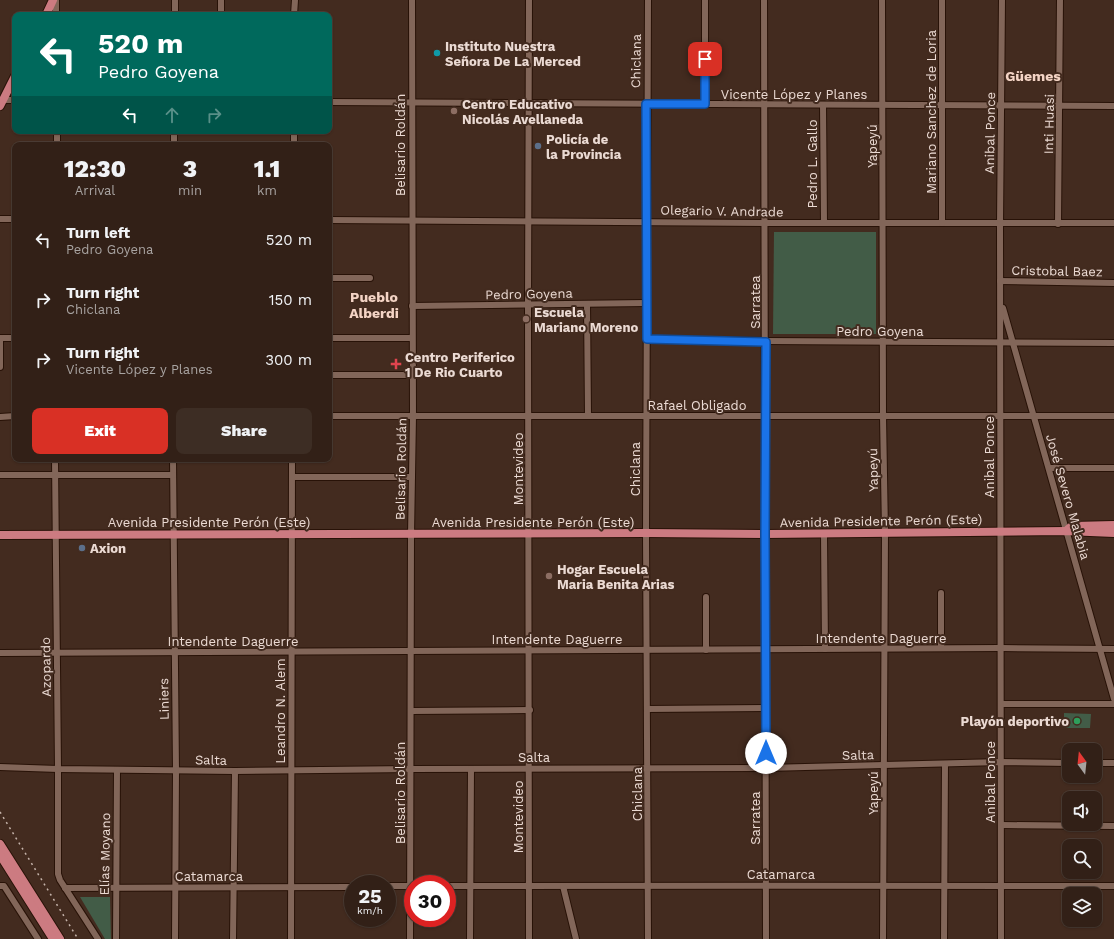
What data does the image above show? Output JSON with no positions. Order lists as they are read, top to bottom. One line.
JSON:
{"streets":{"main road":["Avenida Presidente Perón (Este)"],"street":["Chiclana","Vicente López y Planes","Mariano Sanchez de Loria","Inti Huasi","Anibal Ponce","Belisario Roldán","Yapeyú","Pedro L. Gallo","Olegario V. Andrade","Cristobal Baez","Pedro Goyena","Sarratea","Rafael Obligado","Montevideo","José Severo Malabia","Intendente Daguerre","Azopardo","Liniers","Leandro N. Alem","Salta","Elías Moyano","Catamarca"]},"crossings":[["Chiclana","Vicente López y Planes"],["Chiclana","Olegario V. Andrade"],["Chiclana","Pedro Goyena"],["Chiclana","Rafael Obligado"],["Chiclana","Avenida Presidente Perón (Este)"],["Chiclana","Intendente Daguerre"],["Chiclana","Salta"],["Chiclana","Catamarca"],["Vicente López y Planes","Mariano Sanchez de Loria"],["Vicente López y Planes","Inti Huasi"],["Vicente López y Planes","Anibal Ponce"],["Vicente López y Planes","Belisario Roldán"],["Vicente López y Planes","Yapeyú"],["Vicente López y Planes","Pedro L. Gallo"],["Vicente López y Planes","Sarratea"],["Vicente López y Planes","Montevideo"],["Mariano Sanchez de Loria","Olegario V. Andrade"],["Inti Huasi","Olegario V. Andrade"],["Anibal Ponce","Olegario V. Andrade"],["Anibal Ponce","Cristobal Baez"],["Anibal Ponce","Pedro Goyena"],["Anibal Ponce","Rafael Obligado"],["Anibal Ponce","José Severo Malabia"],["Anibal Ponce","Avenida Presidente Perón (Este)"],["Anibal Ponce","Intendente Daguerre"],["Anibal Ponce","Salta"],["Anibal Ponce","Catamarca"],["Belisario Roldán","Olegario V. Andrade"],["Belisario Roldán","Pedro Goyena"],["Belisario Roldán","Rafael Obligado"],["Belisario Roldán","Avenida Presidente Perón (Este)"],["Belisario Roldán","Intendente Daguerre"],["Belisario Roldán","Salta"],["Yapeyú","Olegario V. Andrade"],["Yapeyú","Pedro Goyena"],["Yapeyú","Rafael Obligado"],["Yapeyú","Avenida Presidente Perón (Este)"],["Yapeyú","Intendente Daguerre"],["Yapeyú","Salta"],["Yapeyú","Catamarca"],["Pedro L. Gallo","Olegario V. Andrade"],["Olegario V. Andrade","Sarratea"],["Olegario V. Andrade","Montevideo"],["Pedro Goyena","Sarratea"],["Pedro Goyena","Montevideo"],["Pedro Goyena","José Severo Malabia"],["Sarratea","Rafael Obligado"],["Sarratea","Avenida Presidente Perón (Este)"],["Sarratea","Intendente Daguerre"],["Sarratea","Salta"],["Sarratea","Catamarca"],["Rafael Obligado","Montevideo"],["Rafael Obligado","José Severo Malabia"],["Montevideo","Avenida Presidente Perón (Este)"],["Montevideo","Intendente Daguerre"],["Montevideo","Salta"],["Montevideo","Catamarca"],["José Severo Malabia","Avenida Presidente Perón (Este)"],["José Severo Malabia","Intendente Daguerre"],["Avenida Presidente Perón (Este)","Azopardo"],["Avenida Presidente Perón (Este)","Liniers"],["Avenida Presidente Perón (Este)","Leandro N. Alem"],["Intendente Daguerre","Azopardo"],["Intendente Daguerre","Liniers"],["Intendente Daguerre","Leandro N. Alem"],["Azopardo","Salta"],["Azopardo","Catamarca"],["Liniers","Salta"],["Liniers","Catamarca"],["Leandro N. Alem","Salta"],["Leandro N. Alem","Catamarca"],["Salta","Elías Moyano"],["Elías Moyano","Catamarca"]],"districts":["Güemes","Pueblo Alberdi"],"places":{"other":["Instituto Nuestra Señora De La Merced","Centro Educativo Nicolás Avellaneda","Policía de la Provincia","Escuela Mariano Moreno","Axion","Hogar Escuela Maria Benita Arias","Playón deportivo"],"health":["Centro Periferico 1 De Rio Cuarto"]},"north":"top","page":{"turn":["520 m","Pedro Goyena"],"eta":["12:30","Arrival","3","min","1.1","km"],"list":[{"name":"Turn left","note":"Pedro Goyena","value":"520 m"},{"name":"Turn right","note":"Chiclana","value":"150 m"},{"name":"Turn right","note":"Vicente López y Planes","value":"300 m"}],"buttons":["Exit","Share"],"speed":"25 km/h","limit":"30"}}
